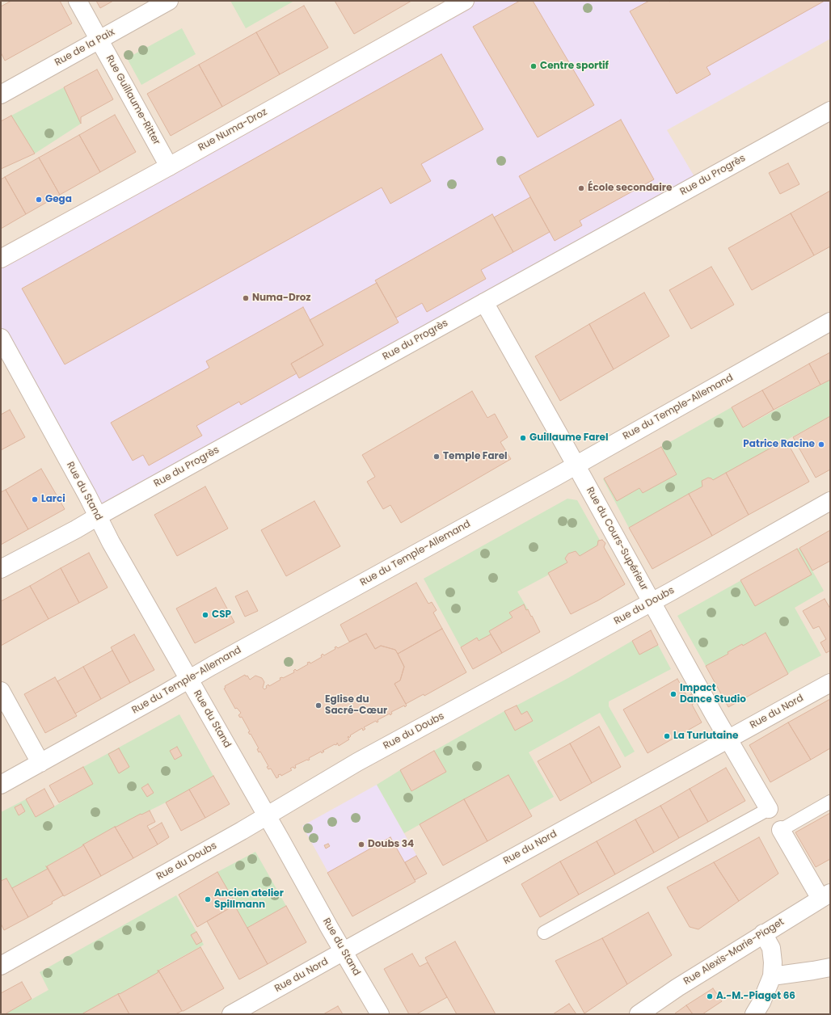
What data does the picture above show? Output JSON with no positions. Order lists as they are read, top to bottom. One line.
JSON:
{"streets":{"street":["Rue de la Paix","Rue Guillaume-Ritter","Rue Numa-Droz","Rue du Progrès","Rue du Temple-Allemand","Rue du Stand","Rue du Cours-Supérieur","Rue du Doubs","Rue du Nord","Rue Alexis-Marie-Piaget"]},"crossings":[["Rue de la Paix","Rue Guillaume-Ritter"],["Rue Guillaume-Ritter","Rue Numa-Droz"],["Rue du Progrès","Rue du Stand"],["Rue du Progrès","Rue du Cours-Supérieur"],["Rue du Temple-Allemand","Rue du Stand"],["Rue du Temple-Allemand","Rue du Cours-Supérieur"],["Rue du Stand","Rue du Doubs"],["Rue du Stand","Rue du Nord"],["Rue du Cours-Supérieur","Rue du Doubs"],["Rue du Cours-Supérieur","Rue du Nord"]],"places":["Centre sportif","École secondaire","Gega","Numa-Droz","Guillaume Farel","Patrice Racine","Temple Farel","Larci","CSP","Impact Dance Studio","Eglise du Sacré-Cœur","La Turlutaine","Doubs 34","Ancien atelier Spillmann","A.-M.-Piaget 66"]}
